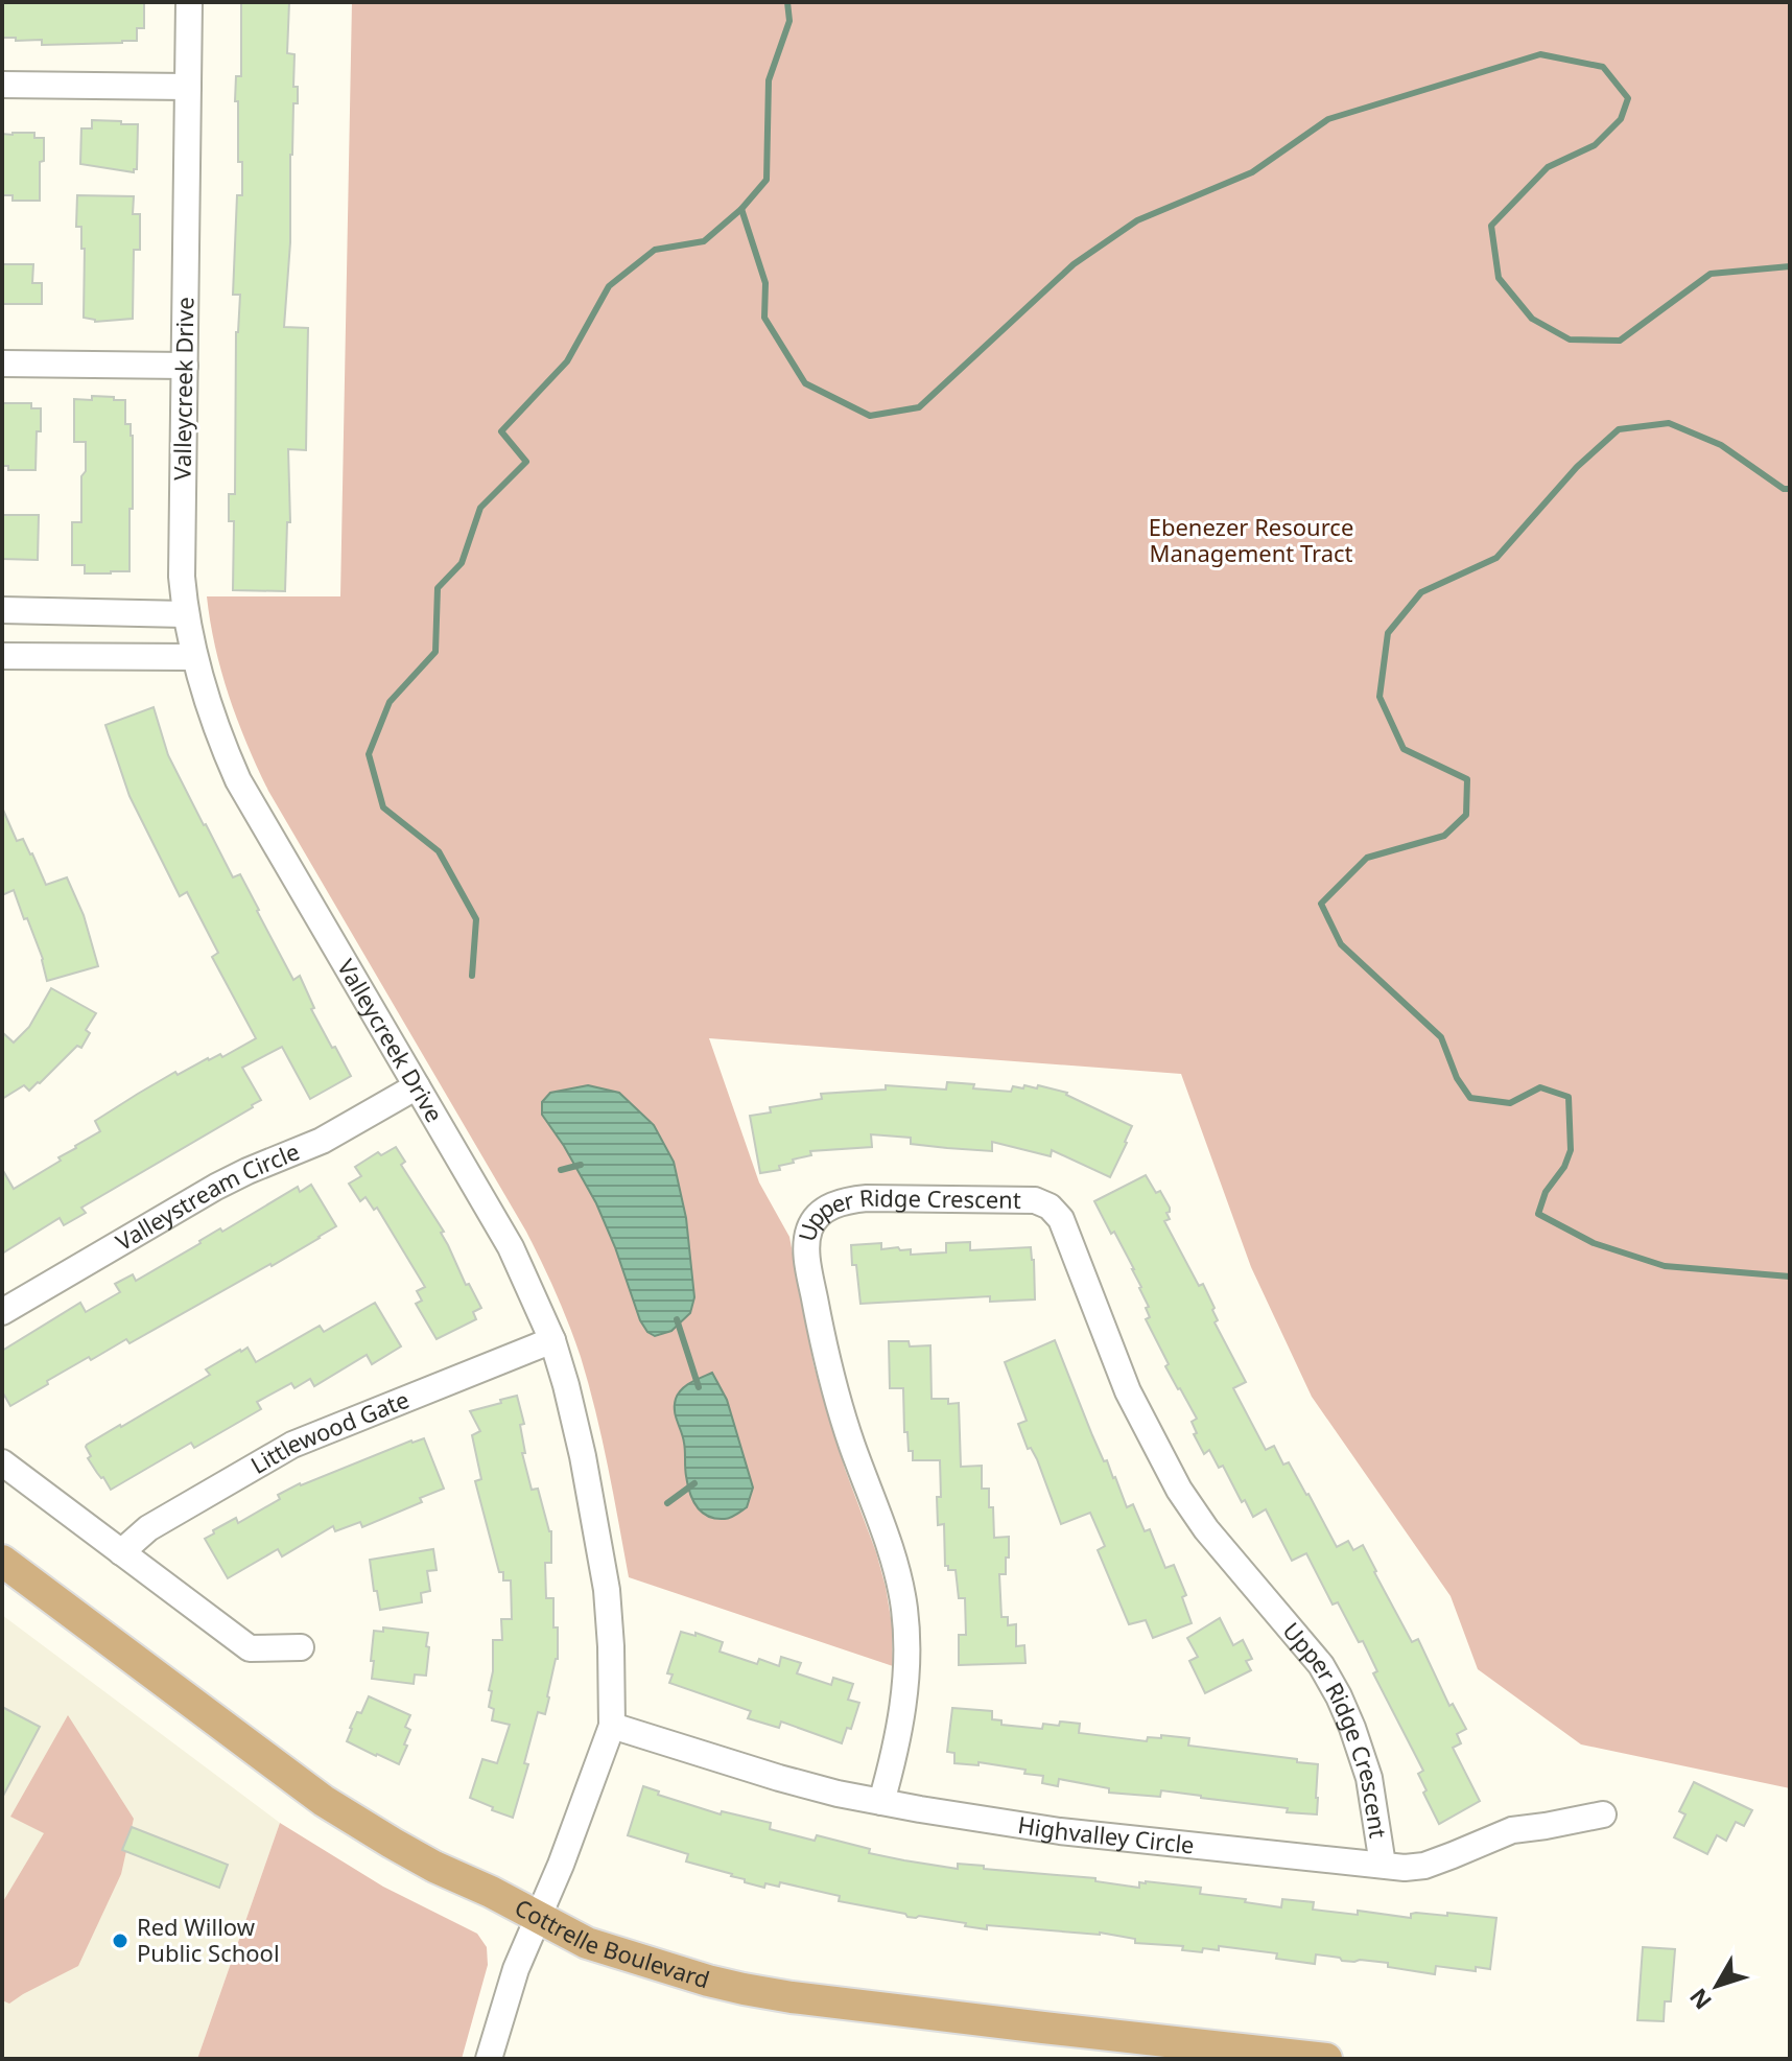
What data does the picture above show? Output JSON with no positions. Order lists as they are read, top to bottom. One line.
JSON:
{"streets":{"main road":["Cottrelle Boulevard"],"street":["Valleycreek Drive","Valleystream Circle","Upper Ridge Crescent","Littlewood Gate","Highvalley Circle"]},"crossings":[["Valleycreek Drive","Valleystream Circle"],["Valleycreek Drive","Littlewood Gate"],["Valleycreek Drive","Highvalley Circle"],["Valleycreek Drive","Cottrelle Boulevard"],["Upper Ridge Crescent","Highvalley Circle"]],"parks":["Ebenezer Resource Management Tract"],"places":["Red Willow Public School"],"north":"bottom left"}
